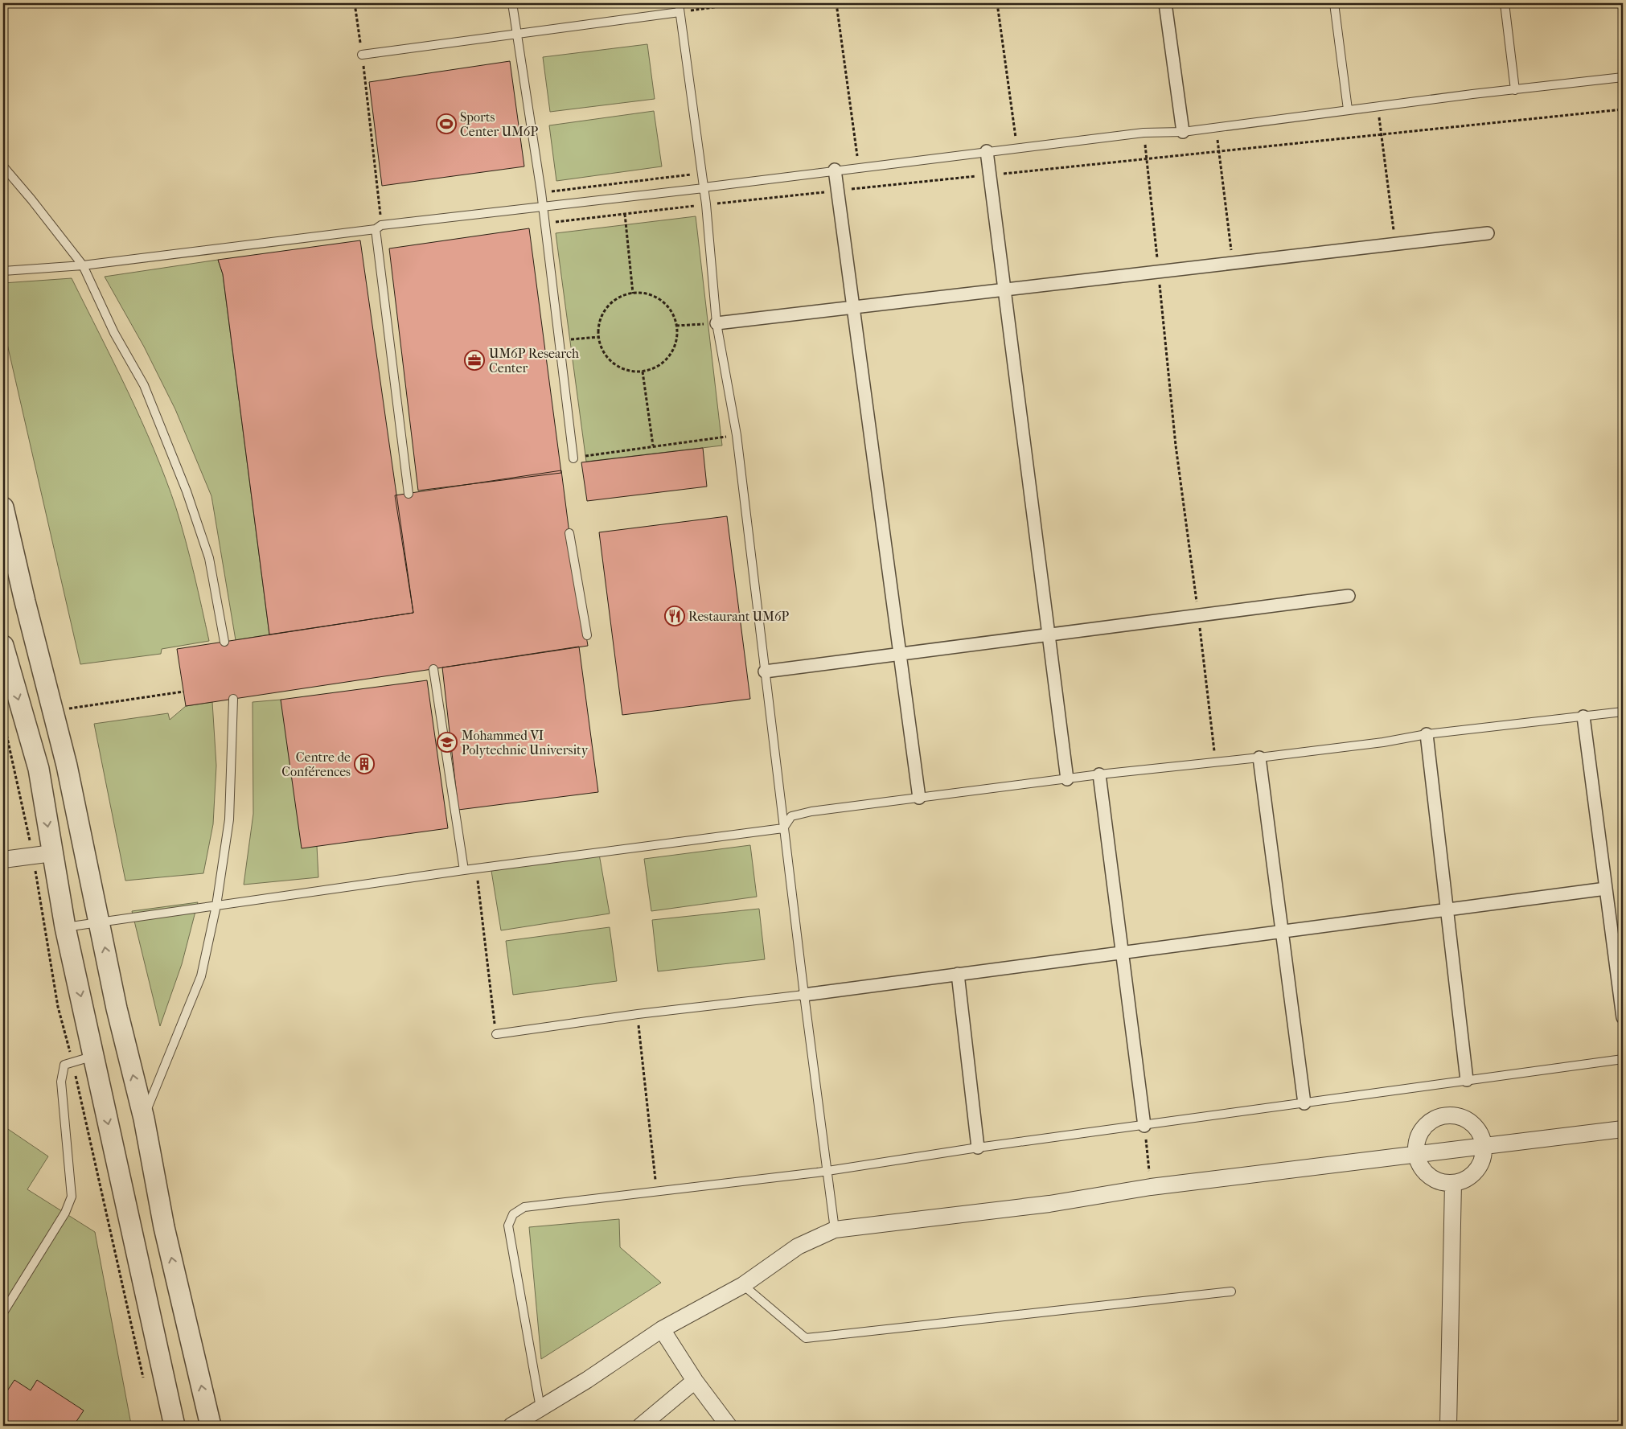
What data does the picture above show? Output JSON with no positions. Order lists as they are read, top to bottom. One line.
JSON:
{"places":{"sports":["Sports Center UM6P"],"office":["UM6P Research Center"],"restaurant":["Restaurant UM6P"],"school or university":["Mohammed VI Polytechnic University"],"building":["Centre de Conférences"]}}
